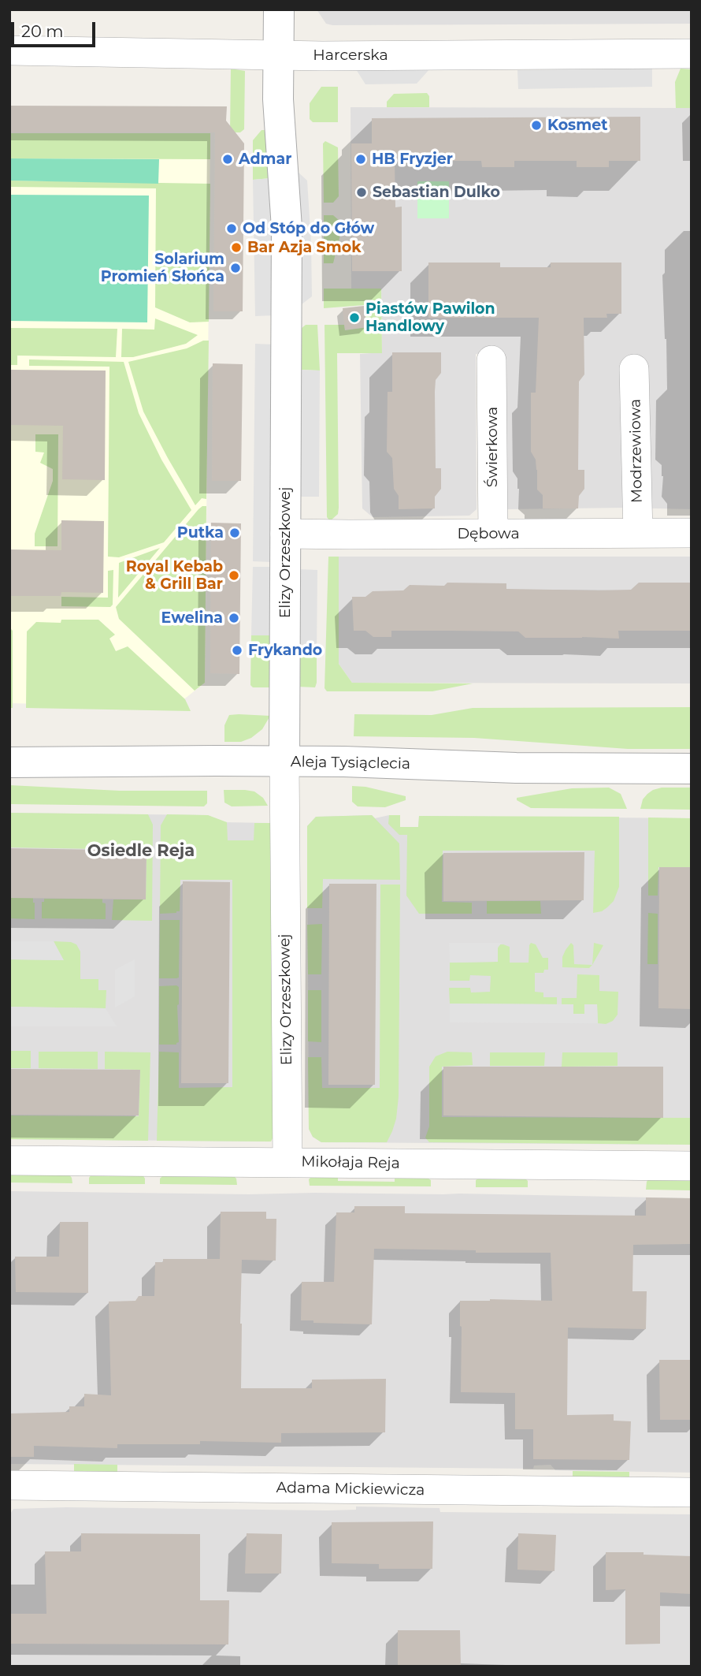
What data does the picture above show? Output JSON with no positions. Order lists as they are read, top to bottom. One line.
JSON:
{"streets":{"street":["Harcerska","Świerkowa","Modrzewiowa","Dębowa","Elizy Orzeszkowej","Aleja Tysiąclecia","Mikołaja Reja","Adama Mickiewicza"]},"crossings":[["Harcerska","Elizy Orzeszkowej"],["Świerkowa","Dębowa"],["Modrzewiowa","Dębowa"],["Dębowa","Elizy Orzeszkowej"],["Elizy Orzeszkowej","Aleja Tysiąclecia"],["Elizy Orzeszkowej","Mikołaja Reja"]],"districts":["Osiedle Reja"],"places":["Kosmet","Admar","HB Fryzjer","Sebastian Dulko","Od Stóp do Głów","Bar Azja Smok","Solarium Promień Słońca","Piastów Pawilon Handlowy","Putka","Royal Kebab & Grill Bar","Ewelina","Frykando"],"scale_bar":"20 m"}
